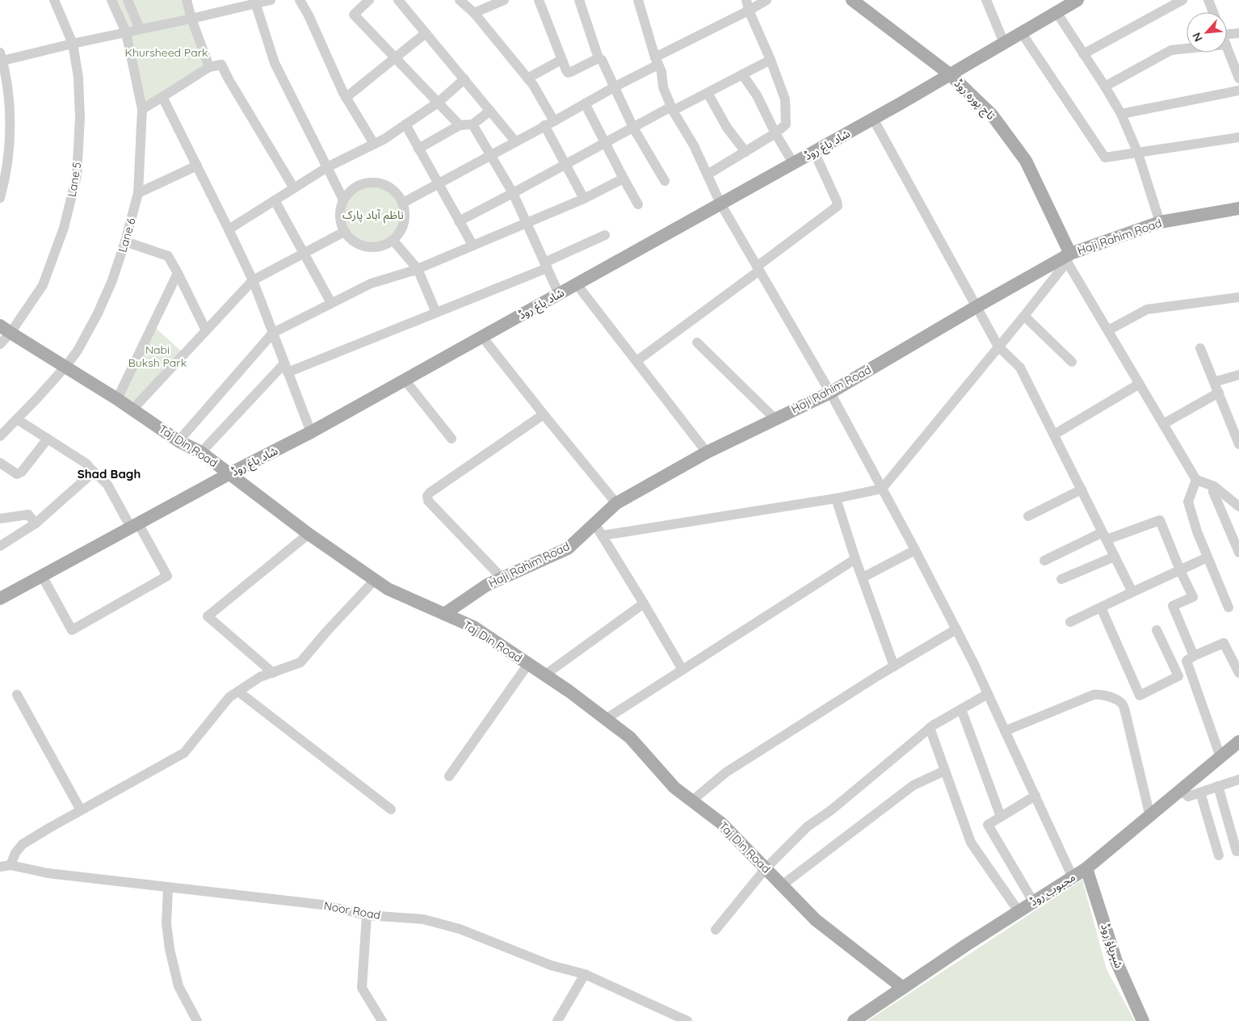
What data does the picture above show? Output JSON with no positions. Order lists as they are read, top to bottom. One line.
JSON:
{"streets":{"main road":["تاج پورہ روڈ","شاد باغ روڈ","Haji Rahim Road","Taj Din Road","محبوب روڈ","شېرپاؤ روڈ"],"street":["Lane 5","Lane 6","Noor Road"]},"crossings":[["تاج پورہ روڈ","شاد باغ روڈ"],["تاج پورہ روڈ","Haji Rahim Road"],["شاد باغ روڈ","Taj Din Road"],["Lane 5","Taj Din Road"],["Lane 6","Taj Din Road"],["Haji Rahim Road","Taj Din Road"],["Taj Din Road","محبوب روڈ"],["محبوب روڈ","شېرپاؤ روڈ"]],"districts":["Shad Bagh"],"parks":["Khursheed Park","ناظم آباد پارک","Nabi Buksh Park"],"north":"bottom left"}
